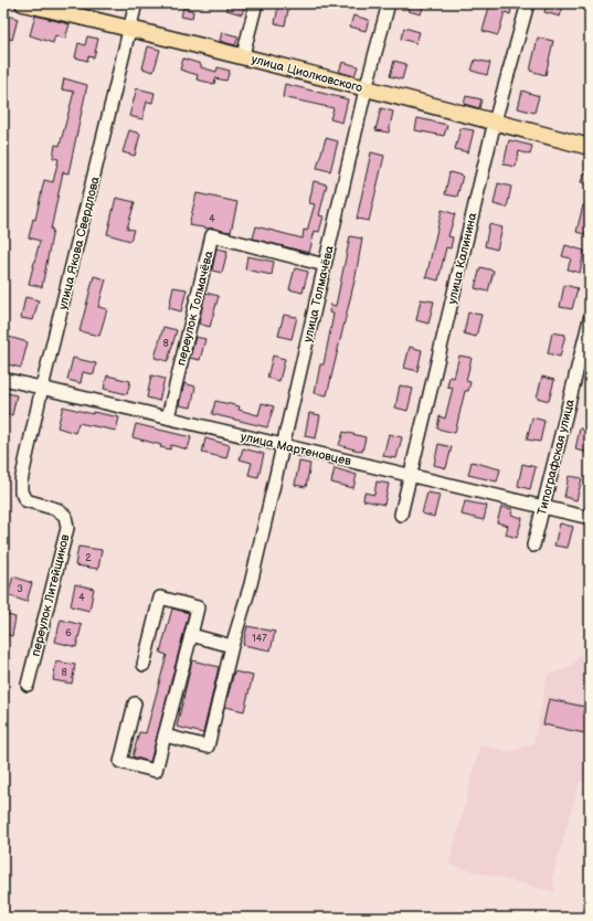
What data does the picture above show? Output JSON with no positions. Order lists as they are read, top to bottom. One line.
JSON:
{"streets":{"main road":["улица Циолковского"],"street":["улица Якова Свердлова","улица Калинина","улица Толмачёва","переулок Толмачёва","улица Мартеновцев","Типографская улица","переулок Литейщиков"]},"crossings":[["улица Циолковского","улица Якова Свердлова"],["улица Циолковского","улица Калинина"],["улица Циолковского","улица Толмачёва"],["улица Якова Свердлова","улица Мартеновцев"],["улица Якова Свердлова","переулок Литейщиков"],["улица Калинина","улица Мартеновцев"],["улица Толмачёва","переулок Толмачёва"],["улица Толмачёва","улица Мартеновцев"],["переулок Толмачёва","улица Мартеновцев"],["улица Мартеновцев","Типографская улица"]],"house_numbers":["4","8","2","3","4","6","147","8"]}
